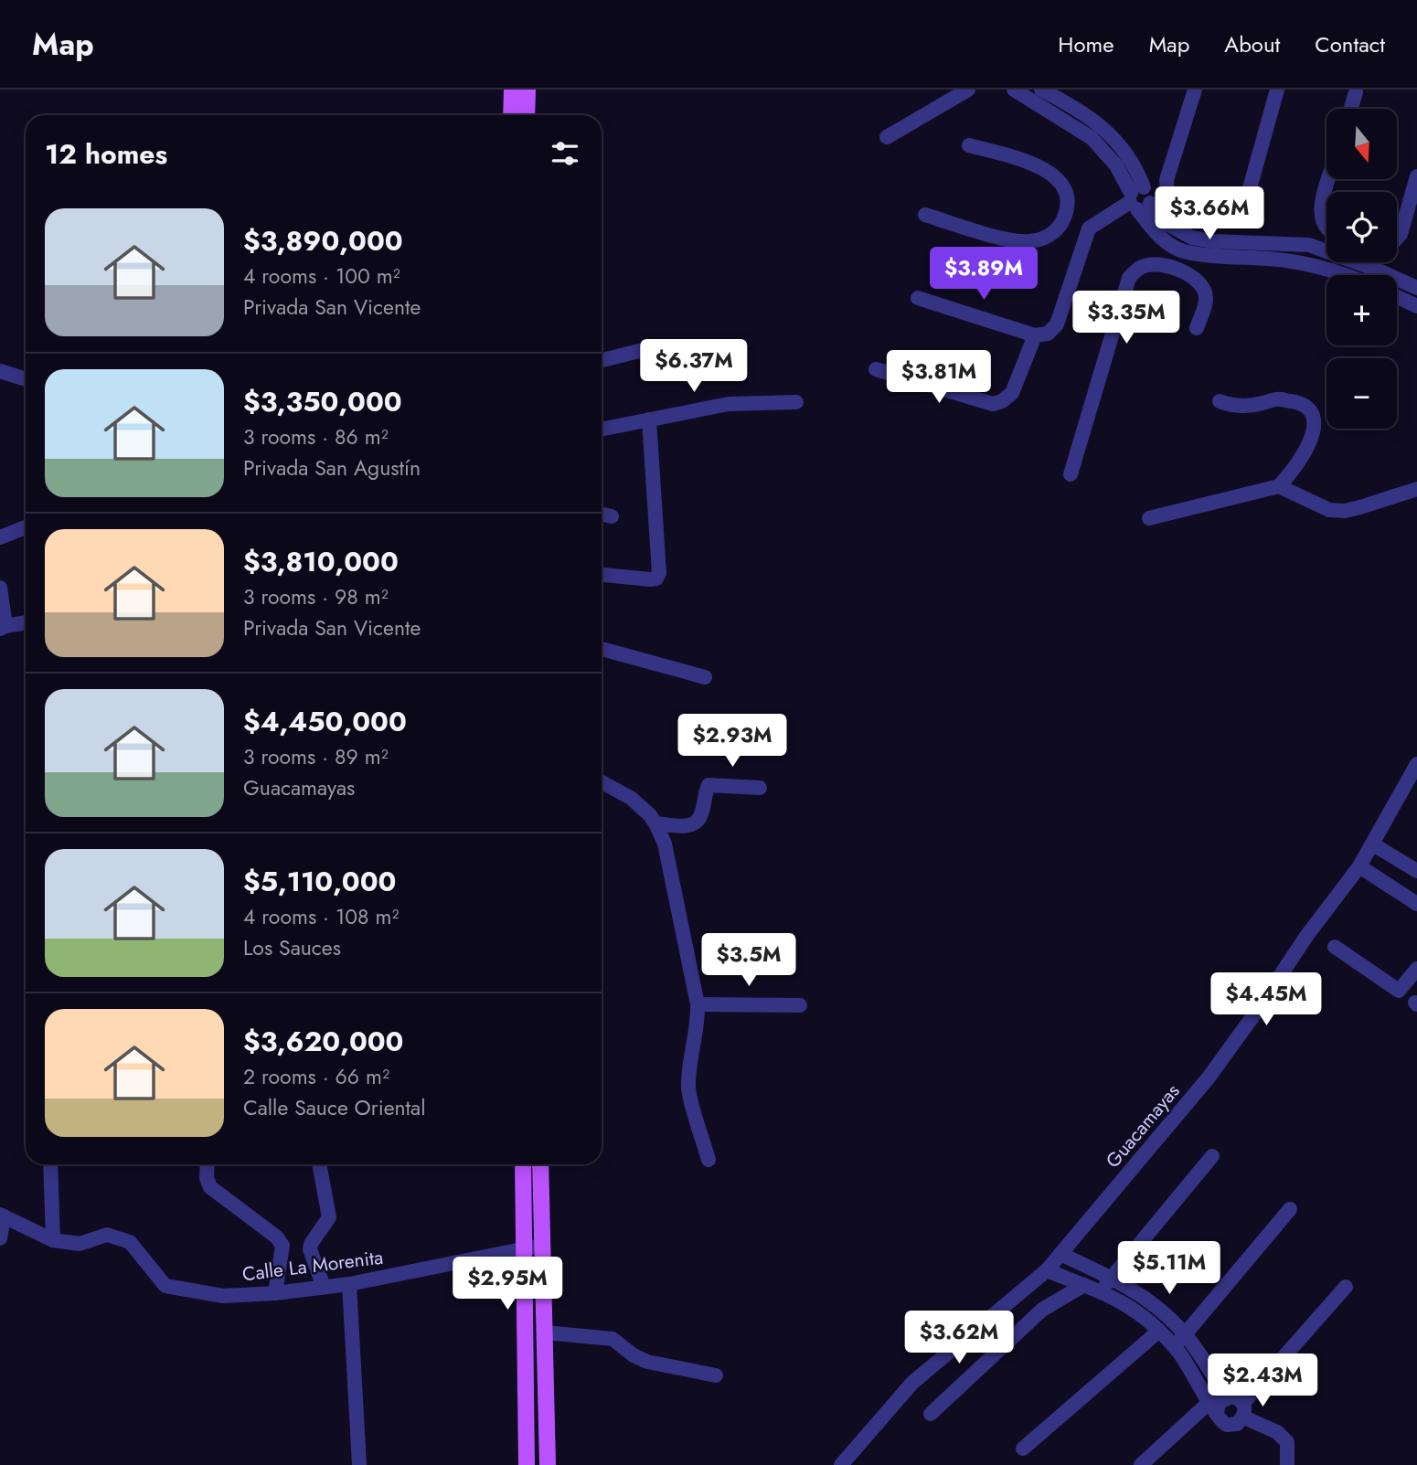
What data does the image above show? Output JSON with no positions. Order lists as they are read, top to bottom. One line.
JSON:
{"streets":{"street":["Guacamayas","Calle La Morenita"]},"north":"bottom","page":{"header":"Map","nav":["Home","Map","About","Contact"],"map_buttons":["+","−"],"heading":"12 homes","price":["$3.66M","$3.89M","$3.35M","$6.37M","$3.81M","$2.93M","$3.5M","$4.45M","$5.11M","$2.95M","$3.62M","$2.43M"],"list":[{"name":"$3,890,000","note":"4 rooms · 100 m² · Privada San Vicente"},{"name":"$3,350,000","note":"3 rooms · 86 m² · Privada San Agustín"},{"name":"$3,810,000","note":"3 rooms · 98 m² · Privada San Vicente"},{"name":"$4,450,000","note":"3 rooms · 89 m² · Guacamayas"},{"name":"$5,110,000","note":"4 rooms · 108 m² · Los Sauces"},{"name":"$3,620,000","note":"2 rooms · 66 m² · Calle Sauce Oriental"}]}}
